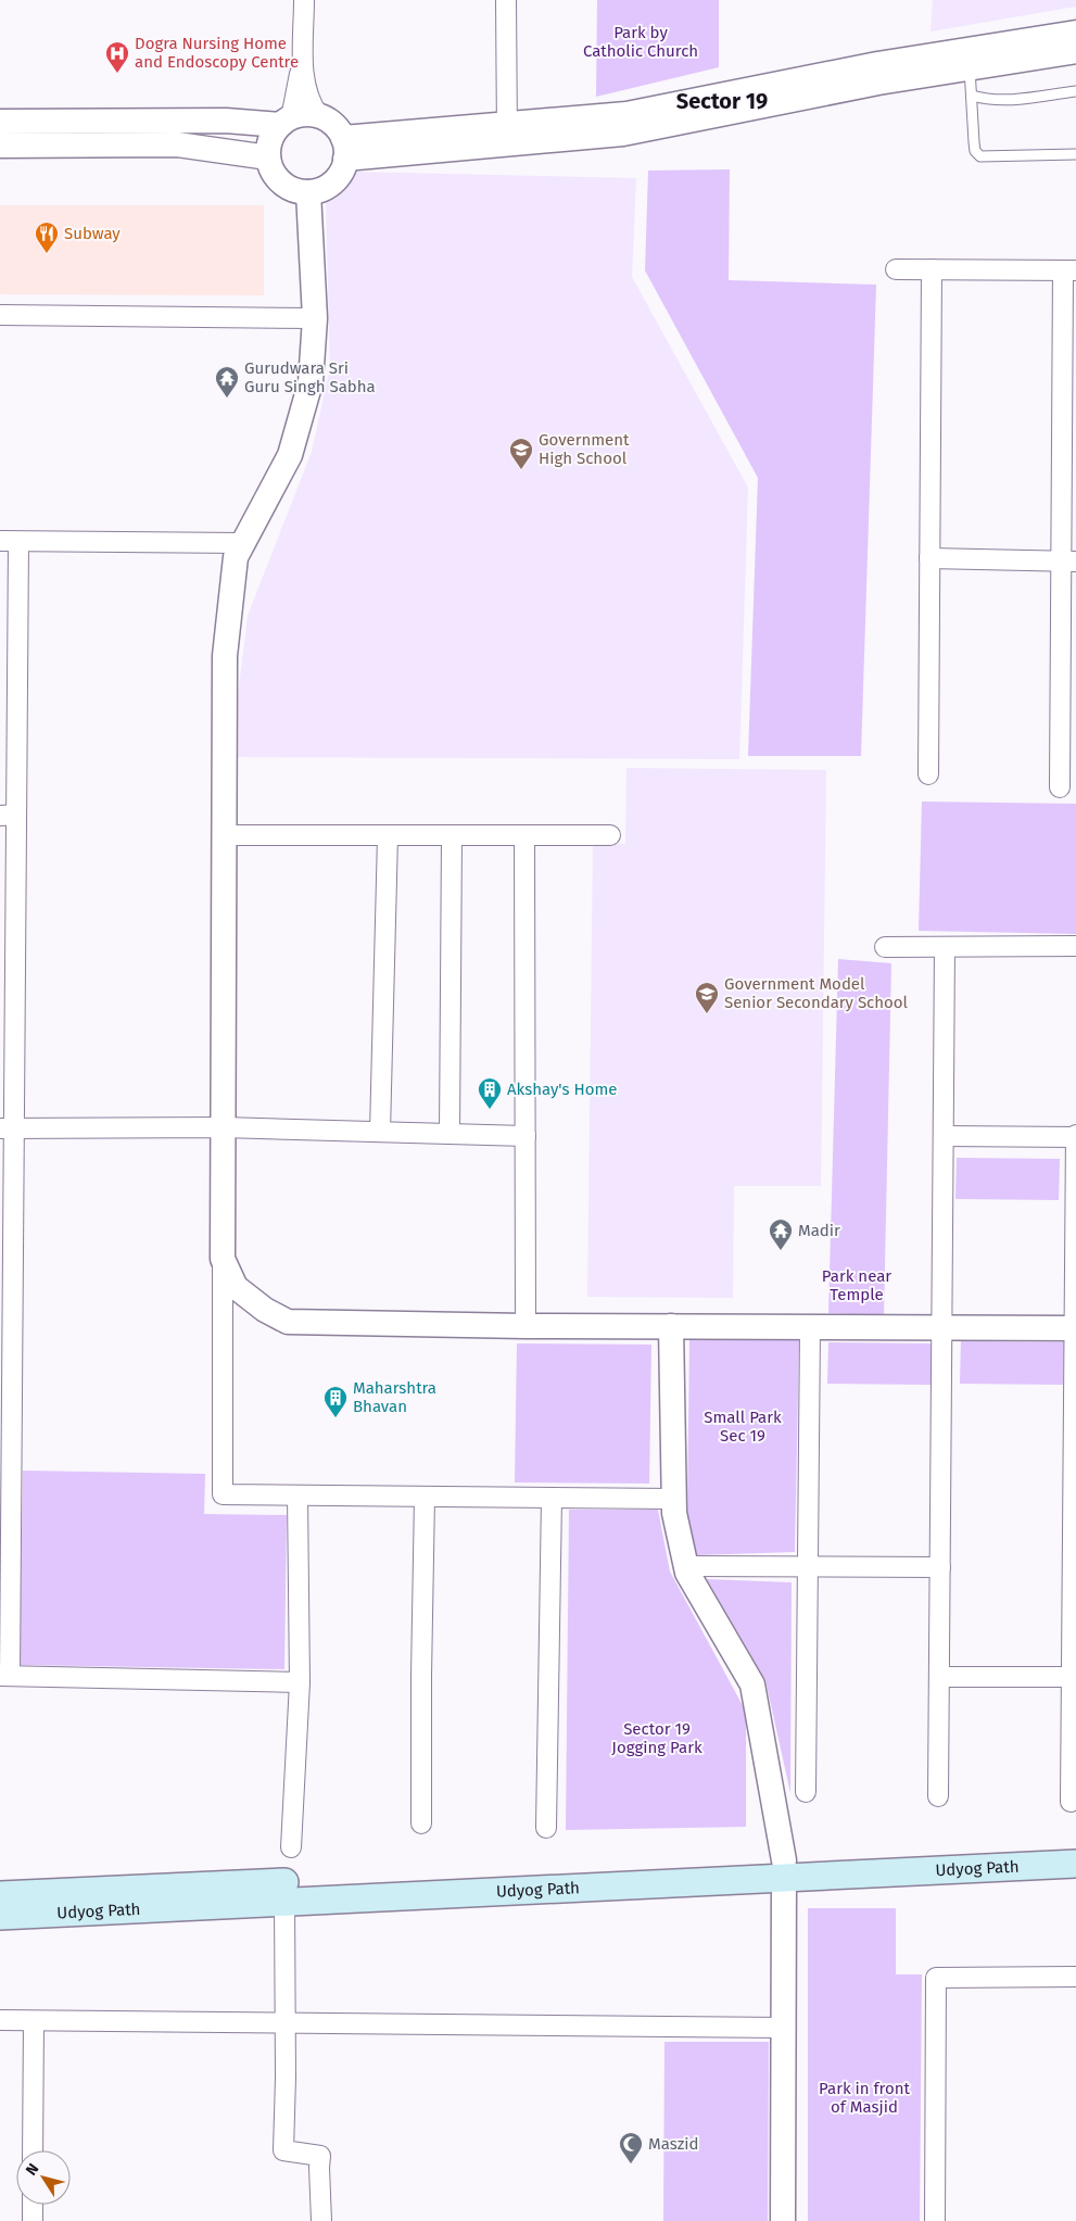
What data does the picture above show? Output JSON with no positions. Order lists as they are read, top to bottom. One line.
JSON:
{"streets":{"main road":["Udyog Path"]},"districts":["Sector 19"],"parks":["Park by Catholic Church","Park near Temple","Small Park Sec 19","Sector 19 Jogging Park","Park in front of Masjid"],"places":{"hospital":["Dogra Nursing Home and Endoscopy Centre"],"restaurant":["Subway"],"temple":["Gurudwara Sri Guru Singh Sabha","Madir"],"school or university":["Government High School","Government Model Senior Secondary School"],"building":["Akshay's Home","Maharshtra Bhavan"],"mosque":["Maszid"]},"north":"top left"}
